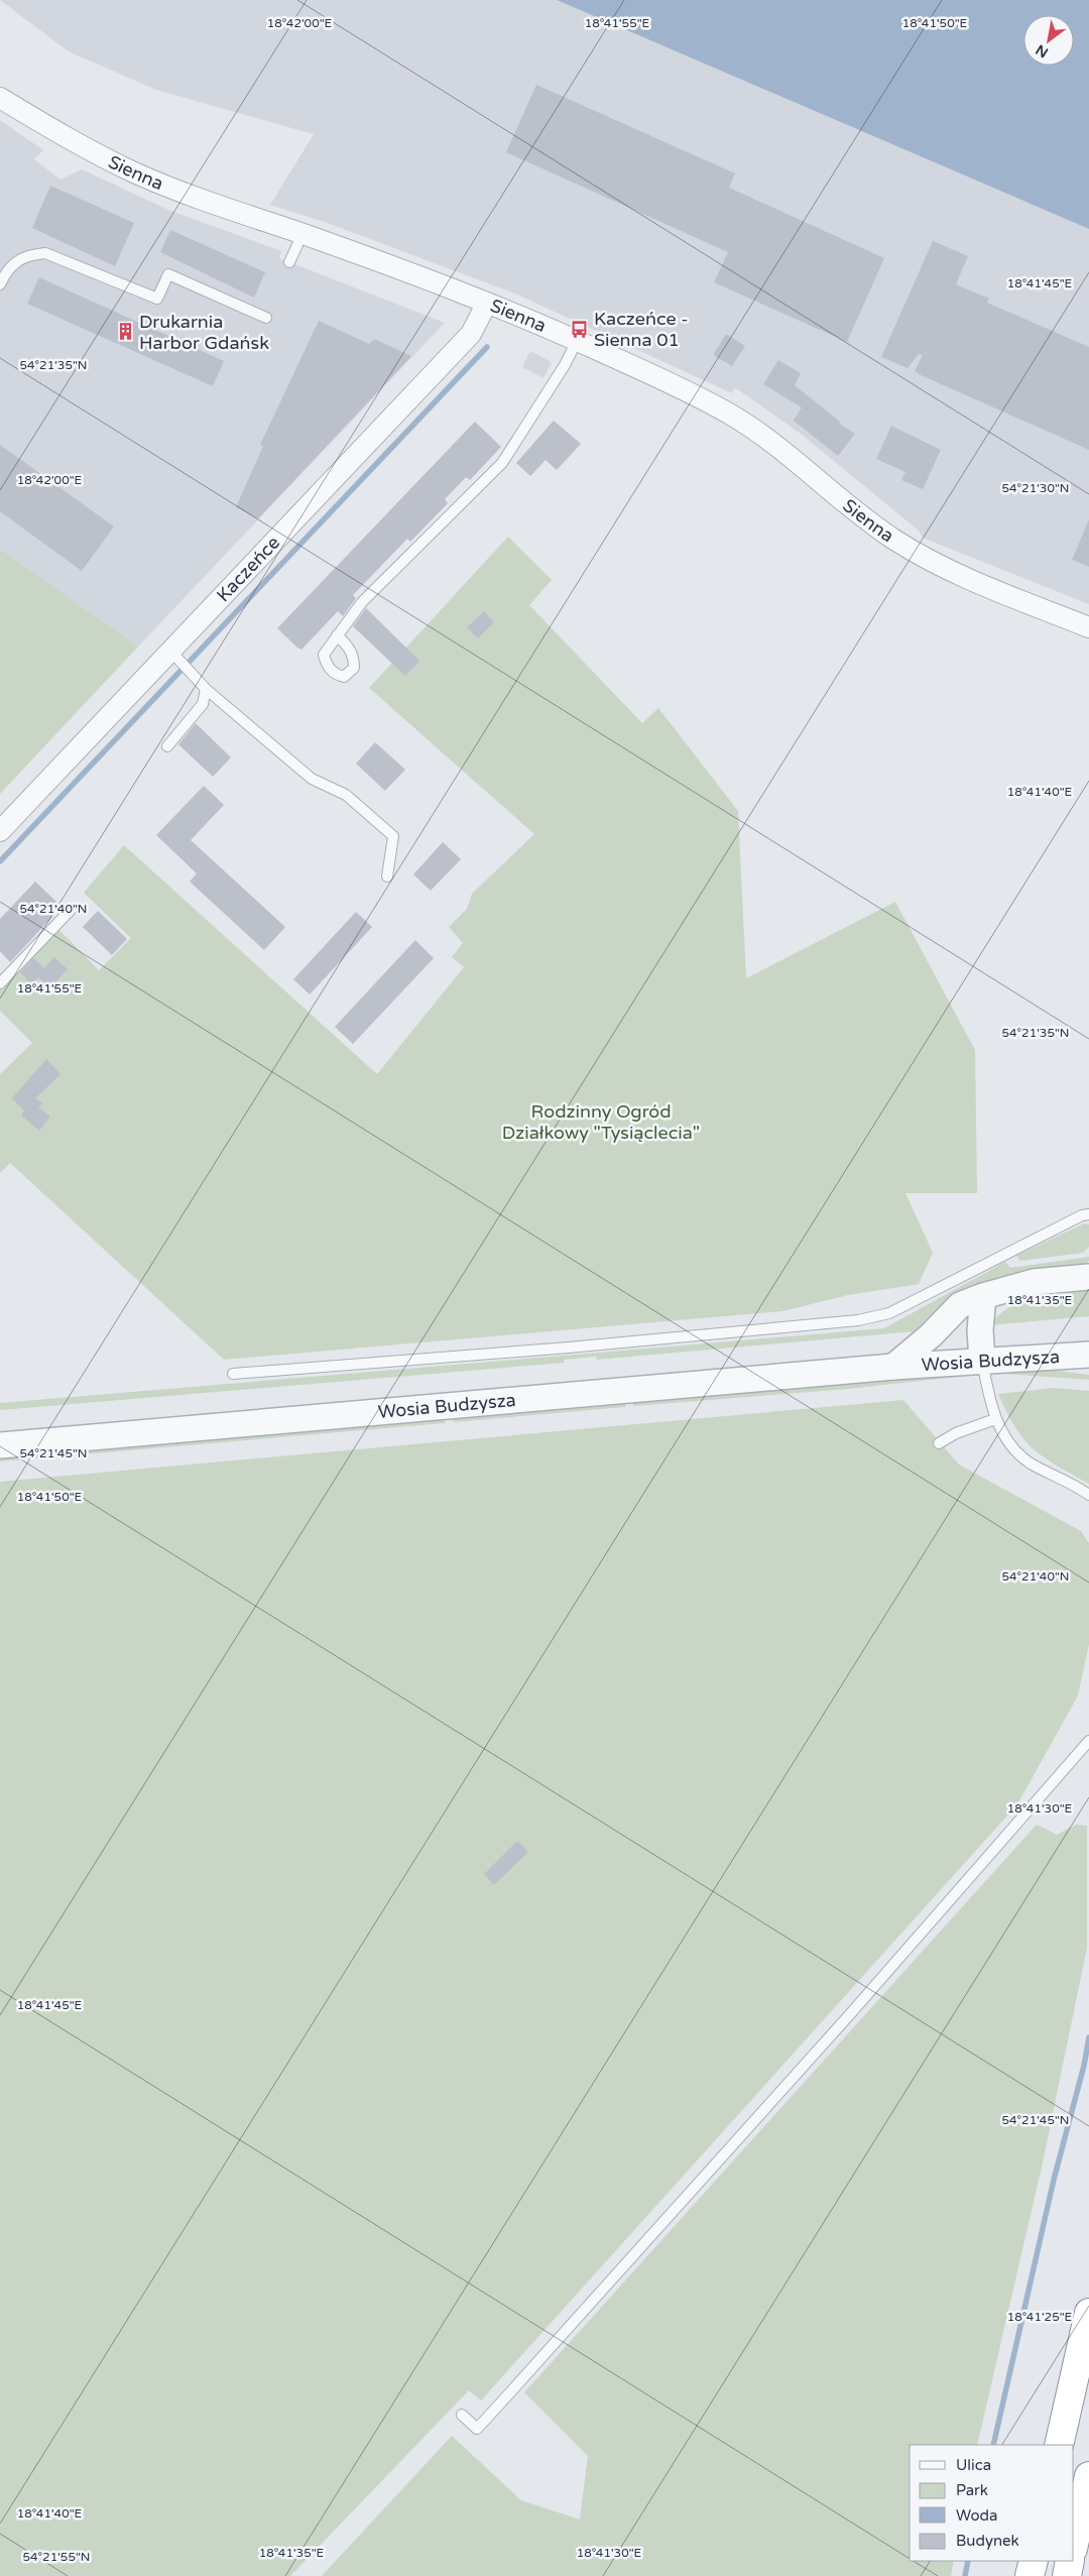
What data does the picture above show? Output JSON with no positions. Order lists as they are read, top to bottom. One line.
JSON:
{"streets":{"street":["Sienna","Kaczeńce","Wosia Budzysza"]},"crossings":[["Sienna","Kaczeńce"]],"parks":["Rodzinny Ogród Działkowy \"Tysiąclecia\""],"places":{"bus stop":["Kaczeńce - Sienna 01"],"building":["Drukarnia Harbor Gdańsk"]},"legend":["Ulica","Park","Woda","Budynek"],"north":"bottom left","coordinates":["18°42'00\"E","18°41'55\"E","18°41'50\"E","18°41'45\"E","54°21'35\"N","54°21'30\"N","18°41'40\"E","54°21'40\"N","18°41'35\"E","54°21'45\"N","18°41'30\"E","18°41'25\"E","54°21'55\"N"]}
